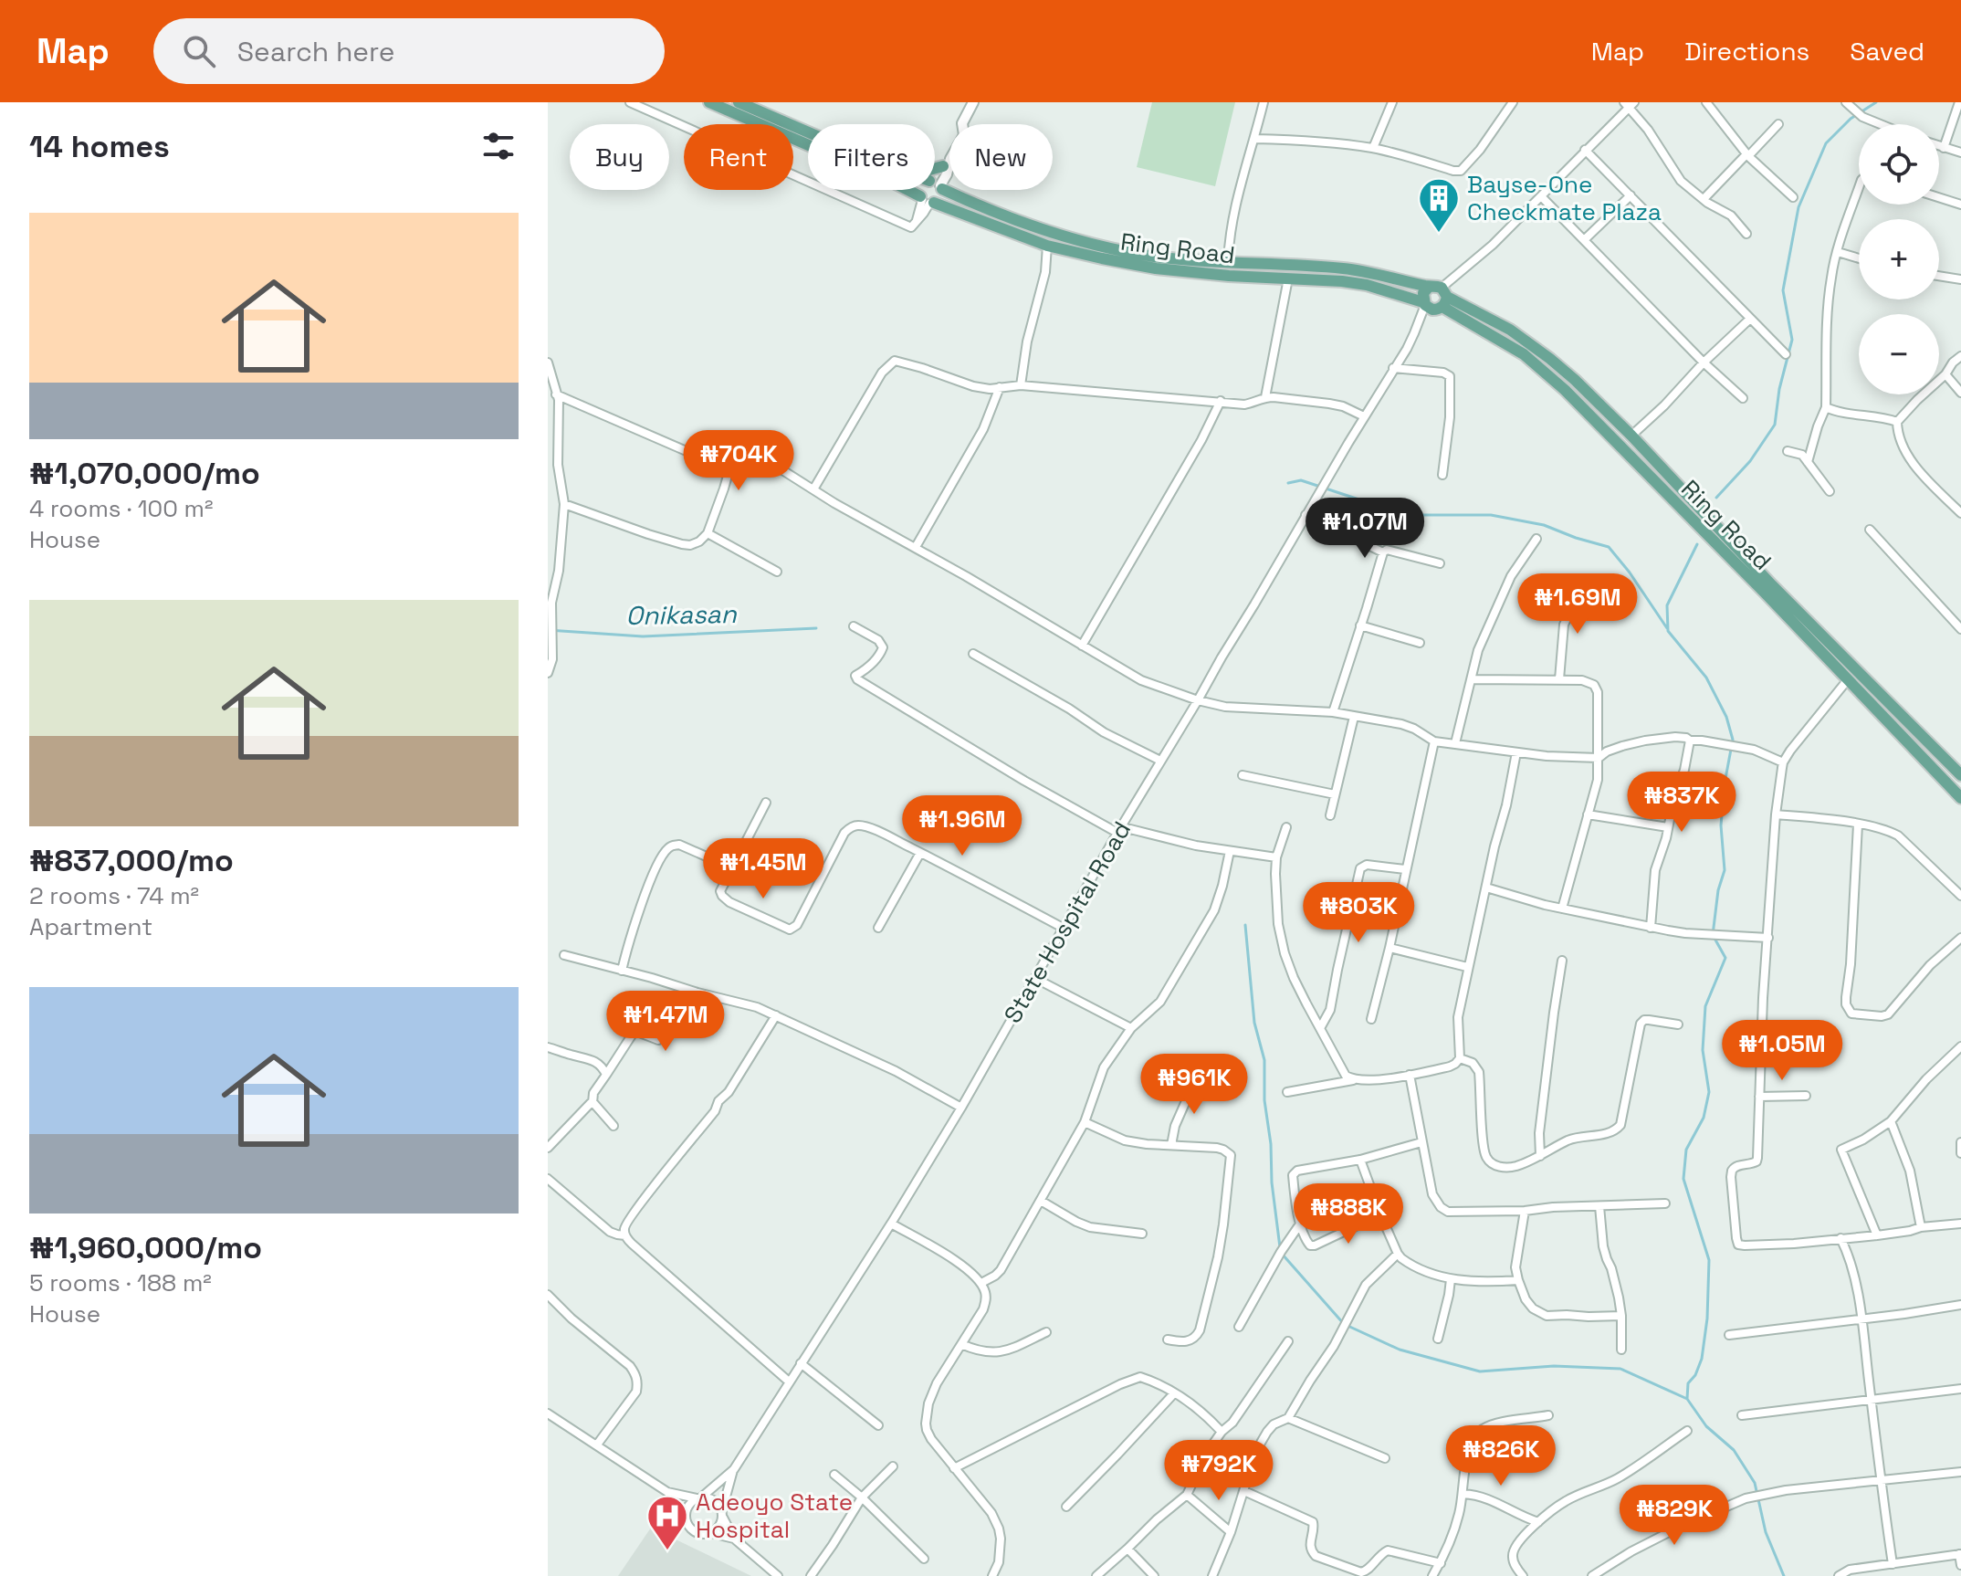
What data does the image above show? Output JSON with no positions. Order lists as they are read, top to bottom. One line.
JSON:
{"streets":{"main road":["Ring Road"],"street":["State Hospital Road"]},"crossings":[["Ring Road","State Hospital Road"]],"water":["Onikasan"],"places":{"building":["Bayse-One Checkmate Plaza"],"hospital":["Adeoyo State Hospital"]},"page":{"header":"Map","search":"Search here","nav":["Map","Directions","Saved"],"heading":"14 homes","map_buttons":["+","−"],"chip":["Buy","Rent","Filters","New"],"list":[{"name":"₦1,070,000/mo","note":"4 rooms · 100 m² · House"},{"name":"₦837,000/mo","note":"2 rooms · 74 m² · Apartment"},{"name":"₦1,960,000/mo","note":"5 rooms · 188 m² · House"}],"price":["₦704K","₦1.07M","₦1.69M","₦837K","₦1.96M","₦1.45M","₦803K","₦1.47M","₦1.05M","₦961K","₦888K","₦826K","₦792K","₦829K"]}}
